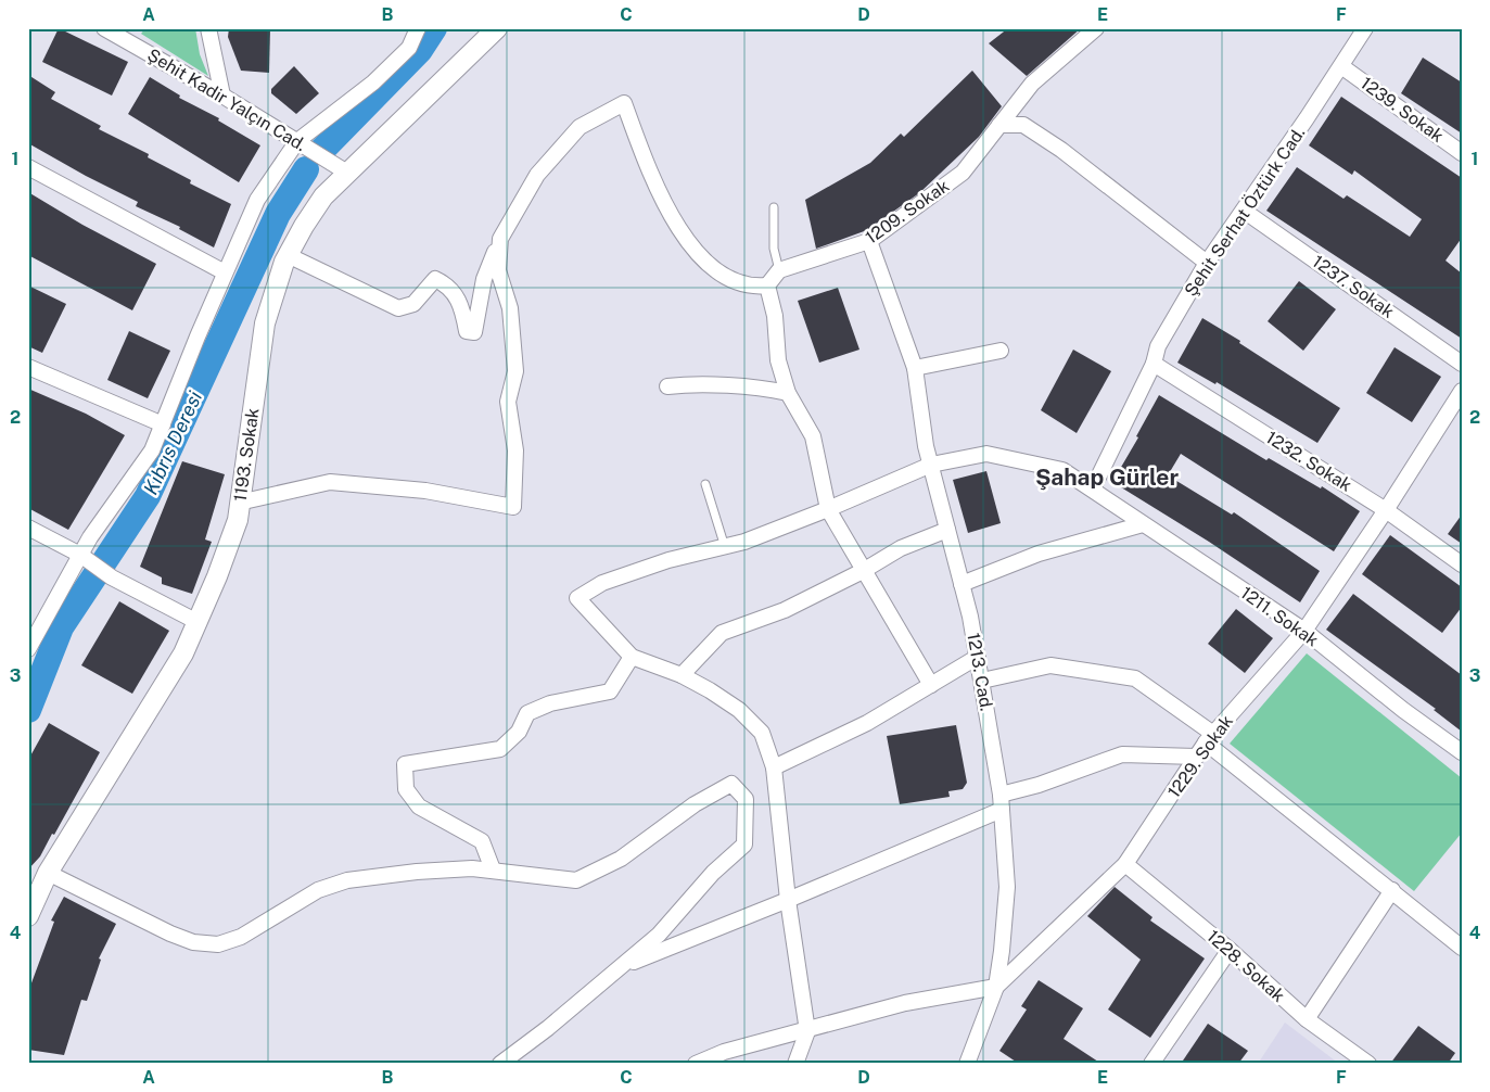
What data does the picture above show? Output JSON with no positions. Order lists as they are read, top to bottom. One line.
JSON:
{"streets":{"street":["Şehit Kadir Yalçın Cad.","1239. Sokak","1209. Sokak","Şehit Serhat Öztürk Cad.","1237. Sokak","1193. Sokak","1232. Sokak","1211. Sokak","1213. Cad.","1229. Sokak","1228. Sokak"]},"crossings":[["Şehit Kadir Yalçın Cad.","1193. Sokak"],["1239. Sokak","Şehit Serhat Öztürk Cad."],["1209. Sokak","1213. Cad."],["Şehit Serhat Öztürk Cad.","1237. Sokak"],["Şehit Serhat Öztürk Cad.","1232. Sokak"],["Şehit Serhat Öztürk Cad.","1211. Sokak"],["1232. Sokak","1229. Sokak"],["1211. Sokak","1213. Cad."],["1211. Sokak","1229. Sokak"],["1213. Cad.","1229. Sokak"],["1229. Sokak","1228. Sokak"]],"districts":["Şahap Gürler"],"water":["Kıbrıs Deresi"],"grid":{"columns":["A","B","C","D","E","F"],"rows":["1","2","3","4"]}}
